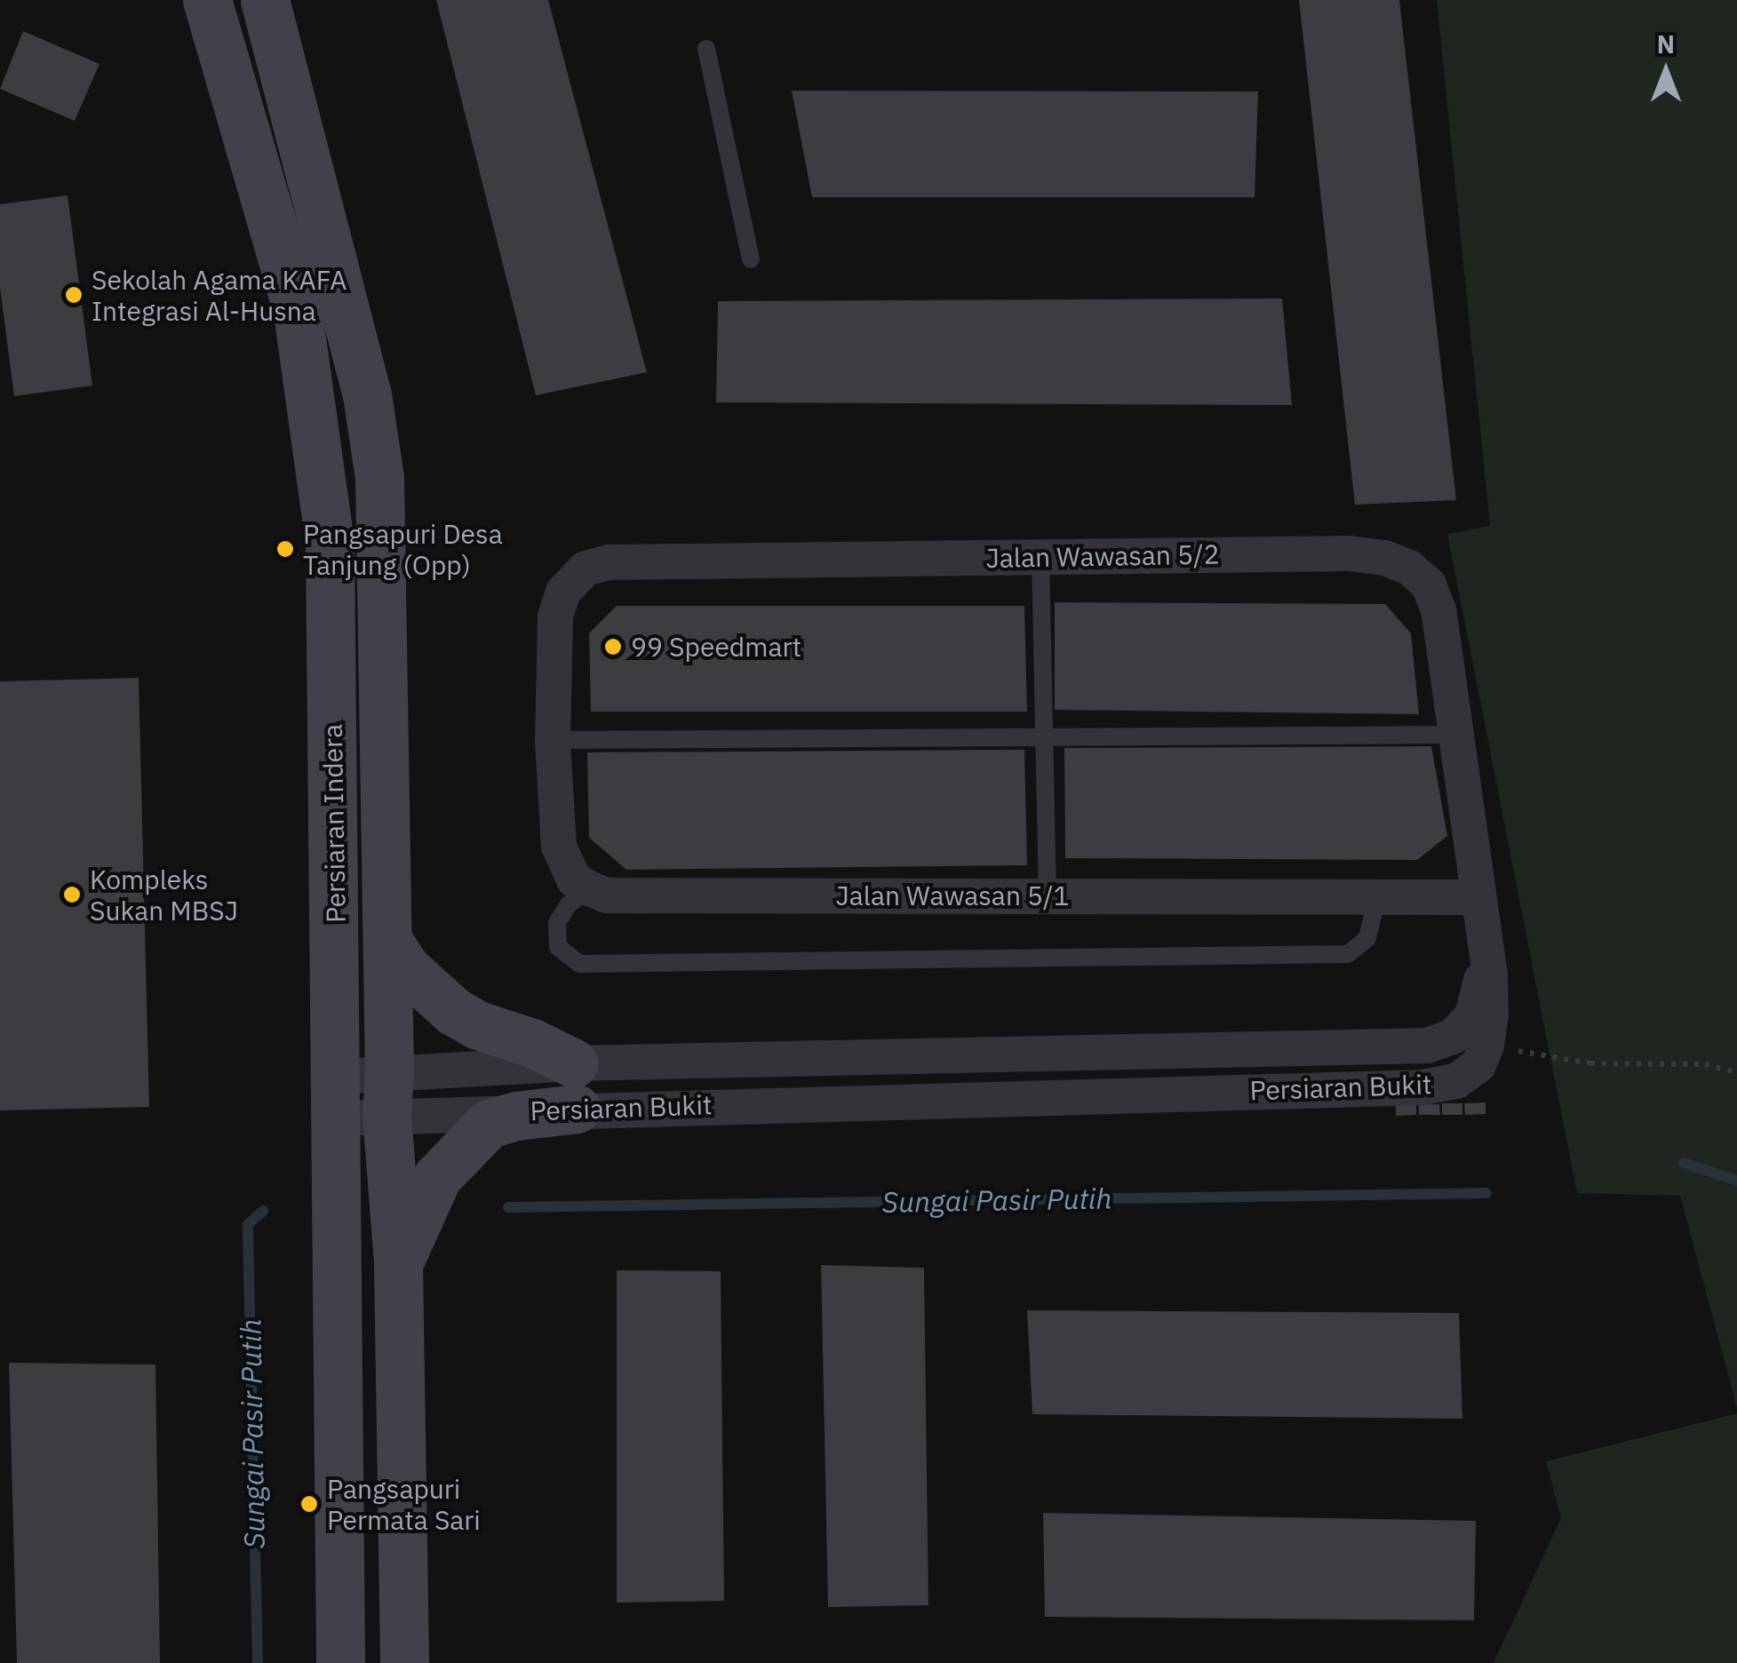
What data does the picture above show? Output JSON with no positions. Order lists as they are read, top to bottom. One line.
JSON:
{"streets":{"main road":["Persiaran Indera"],"street":["Jalan Wawasan 5/2","Jalan Wawasan 5/1","Persiaran Bukit"]},"crossings":[["Jalan Wawasan 5/2","Jalan Wawasan 5/1"],["Jalan Wawasan 5/2","Persiaran Bukit"],["Persiaran Indera","Persiaran Bukit"]],"water":["Sungai Pasir Putih"],"places":["Sekolah Agama KAFA Integrasi Al-Husna","Pangsapuri Desa Tanjung (Opp)","99 Speedmart","Kompleks Sukan MBSJ","Pangsapuri Permata Sari"],"north":"top"}
